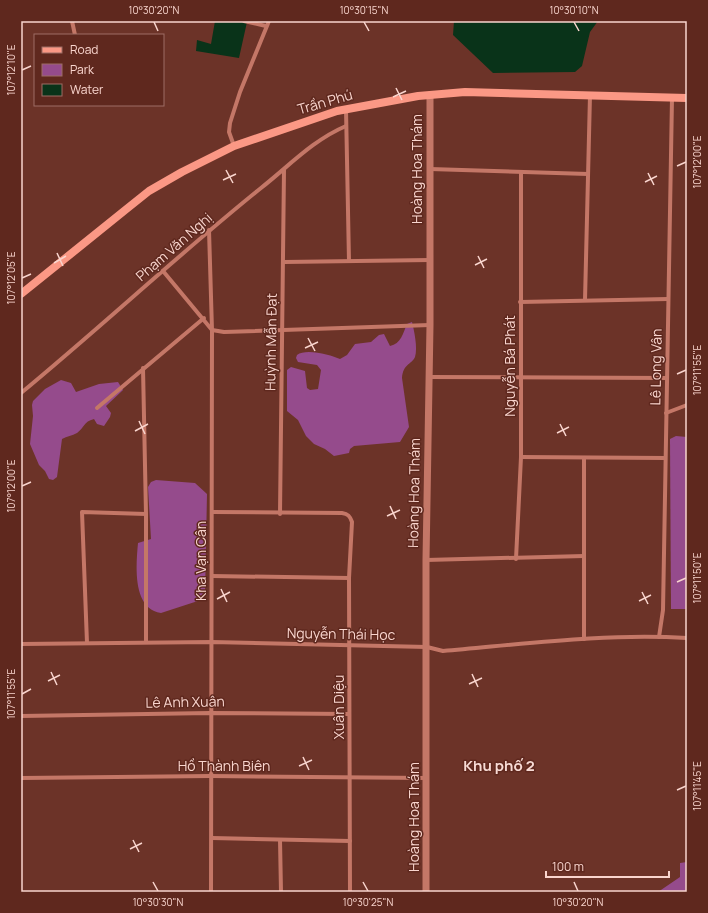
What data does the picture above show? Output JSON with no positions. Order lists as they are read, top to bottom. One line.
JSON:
{"streets":{"main road":["Trần Phú"],"street":["Hoàng Hoa Thám","Phạm Văn Nghị","Huỳnh Mẫn Đạt","Nguyễn Bá Phát","Lê Long Vân","Kha Vạn Cân","Nguyễn Thái Học","Lê Anh Xuân","Xuân Diệu","Hồ Thành Biên"]},"crossings":[["Trần Phú","Hoàng Hoa Thám"],["Trần Phú","Lê Long Vân"],["Hoàng Hoa Thám","Nguyễn Thái Học"],["Hoàng Hoa Thám","Hồ Thành Biên"],["Phạm Văn Nghị","Huỳnh Mẫn Đạt"],["Phạm Văn Nghị","Kha Vạn Cân"],["Huỳnh Mẫn Đạt","Xuân Diệu"],["Lê Long Vân","Nguyễn Thái Học"],["Kha Vạn Cân","Nguyễn Thái Học"],["Kha Vạn Cân","Lê Anh Xuân"],["Kha Vạn Cân","Hồ Thành Biên"],["Nguyễn Thái Học","Xuân Diệu"],["Lê Anh Xuân","Xuân Diệu"],["Xuân Diệu","Hồ Thành Biên"]],"districts":["Khu phố 2"],"legend":["Road","Park","Water"],"scale_bar":"100 m","coordinates":["10°30'20\"N","10°30'15\"N","10°30'10\"N","107°12'10\"E","107°12'00\"E","107°12'05\"E","107°11'55\"E","107°11'50\"E","107°11'45\"E","10°30'30\"N","10°30'25\"N"]}
